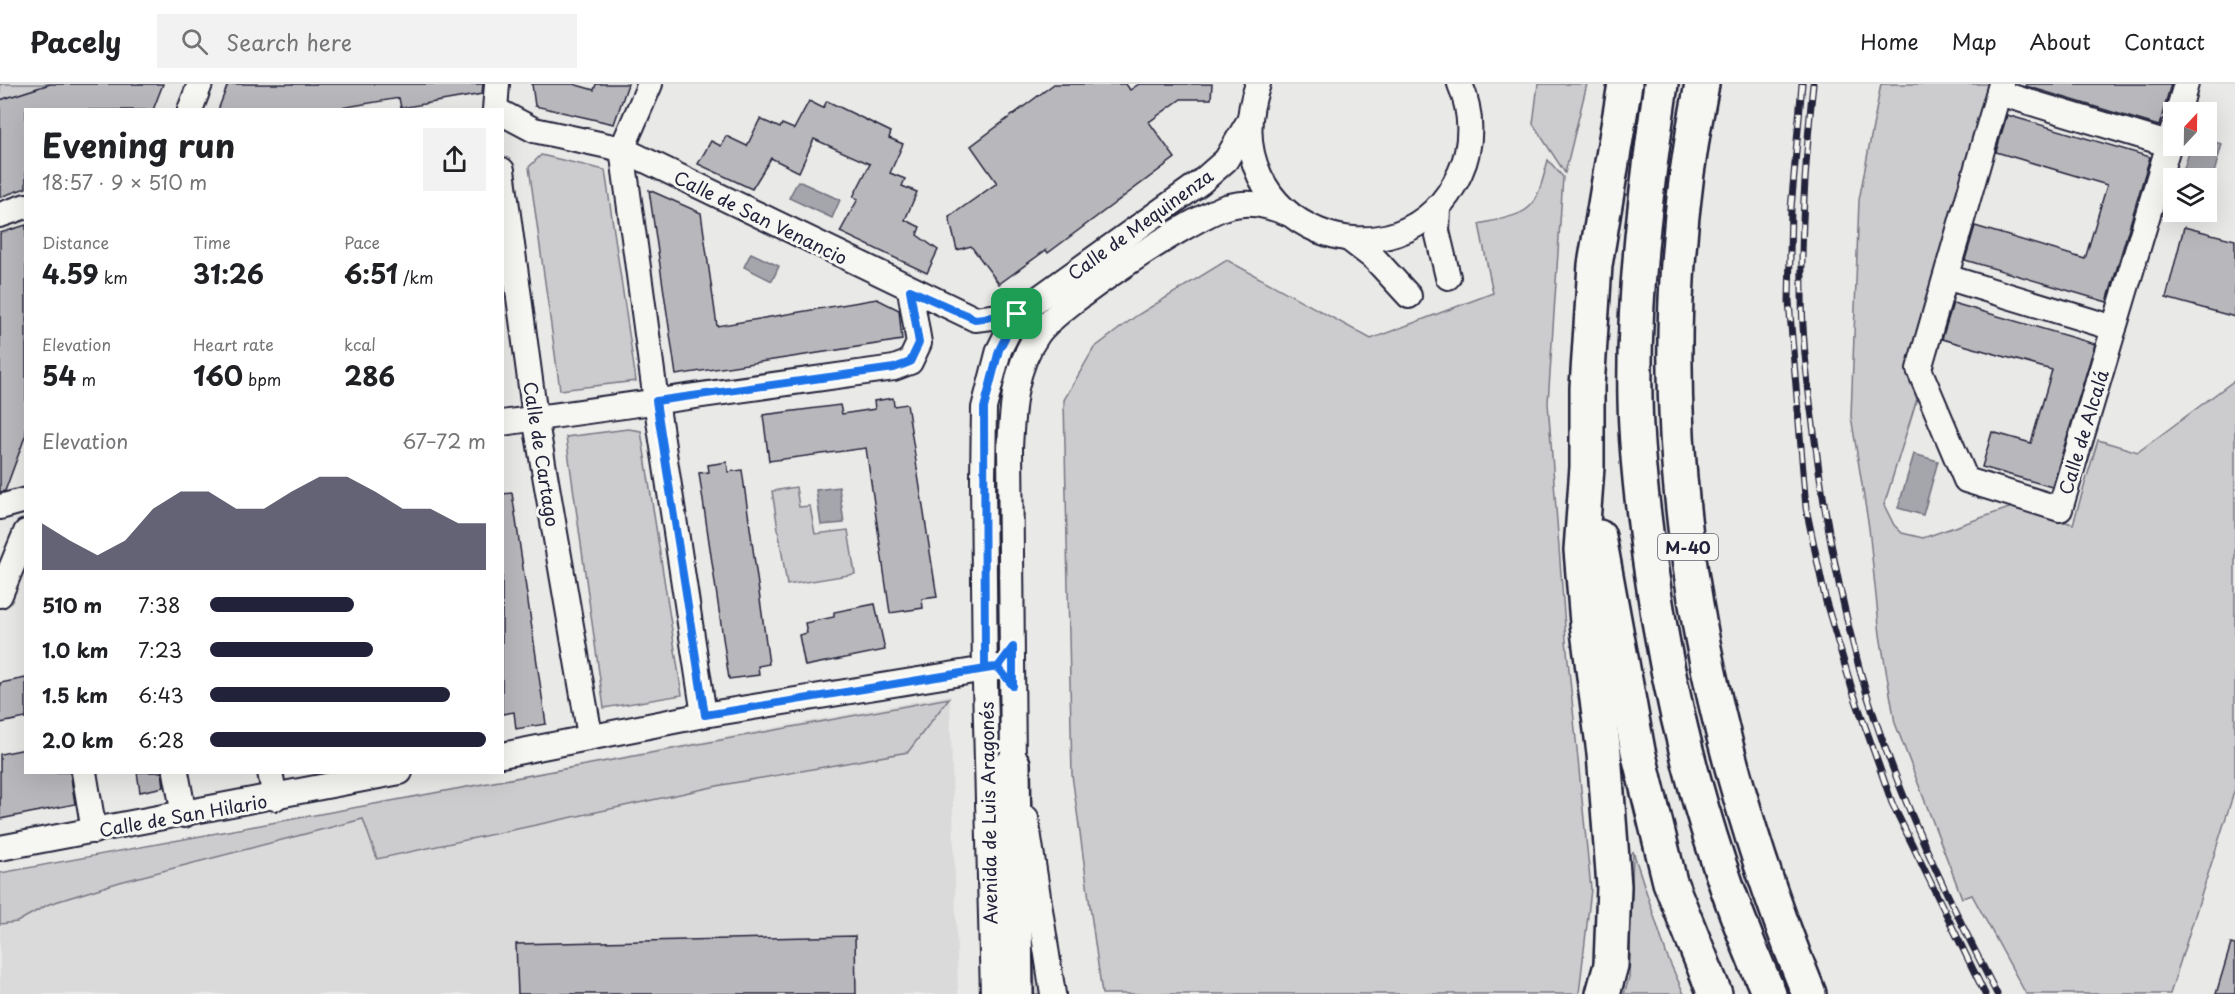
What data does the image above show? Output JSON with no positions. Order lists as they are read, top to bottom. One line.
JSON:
{"streets":{"highway":["M-40"],"street":["Calle de San Venancio","Calle de Mequinenza","Calle de Alcalá","Calle de Cartago","Avenida de Luis Aragonés","Calle de San Hilario"]},"crossings":[["Calle de San Venancio","Calle de Mequinenza"],["Calle de San Venancio","Avenida de Luis Aragonés"],["Calle de Mequinenza","Avenida de Luis Aragonés"]],"north":"top","page":{"header":"Pacely","search":"Search here","nav":["Home","Map","About","Contact"],"heading":["Evening run","18:57 · 9 × 510 m"],"stats":[["Distance","4.59 km"],["Time","31:26"],["Pace","6:51 /km"],["Elevation","54 m"],["Heart rate","160 bpm"],["kcal","286"]],"chart":["Elevation","67–72 m"],"list":[{"name":"510 m","note":"7:38"},{"name":"1.0 km","note":"7:23"},{"name":"1.5 km","note":"6:43"},{"name":"2.0 km","note":"6:28"}]}}
